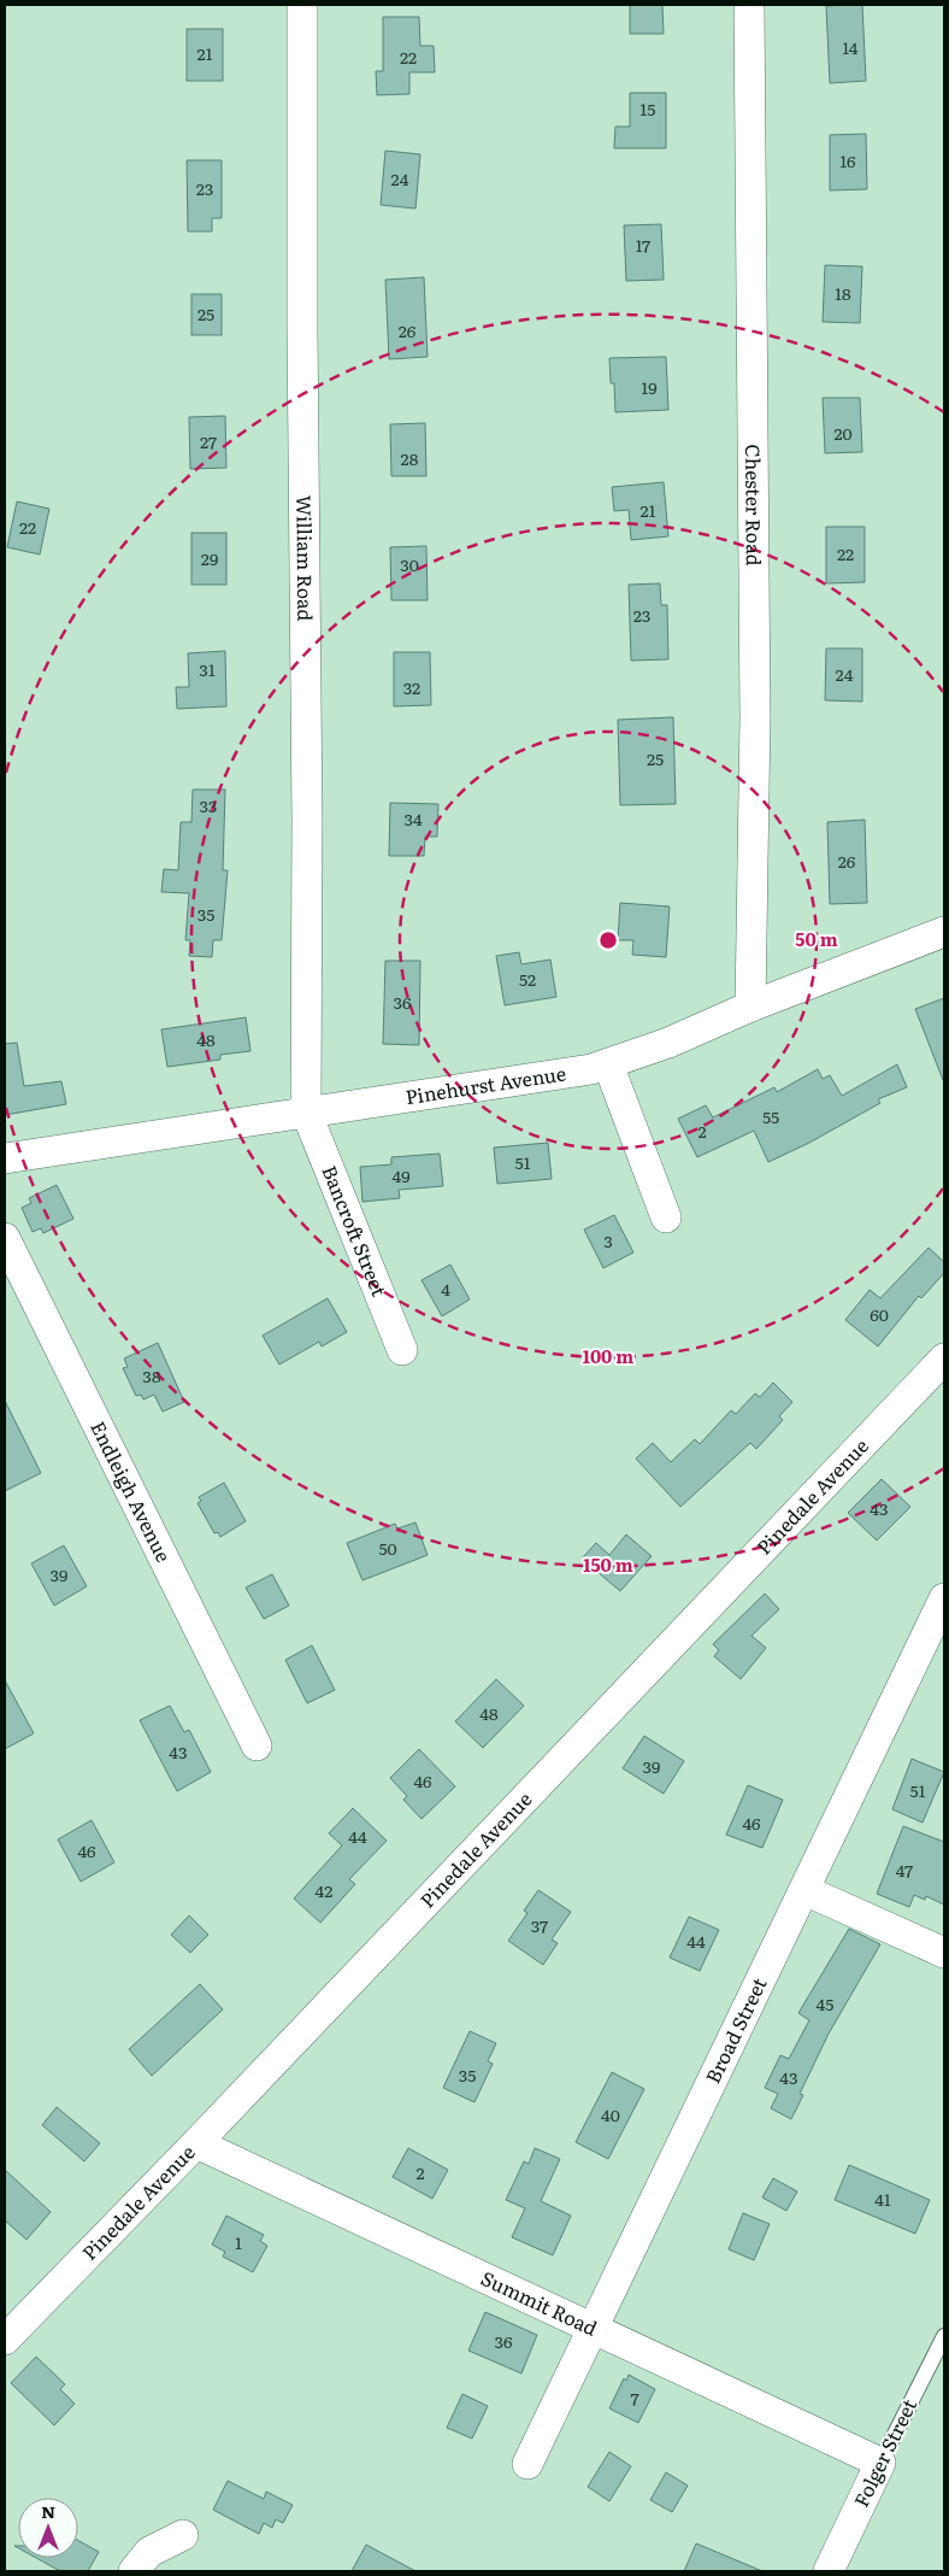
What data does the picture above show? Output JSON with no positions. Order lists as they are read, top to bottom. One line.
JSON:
{"streets":{"street":["Chester Road","William Road","Pinehurst Avenue","Bancroft Street","Endleigh Avenue","Pinedale Avenue","Broad Street","Summit Road","Folger Street"]},"crossings":[["Chester Road","Pinehurst Avenue"],["William Road","Pinehurst Avenue"],["William Road","Bancroft Street"],["Pinehurst Avenue","Bancroft Street"],["Pinedale Avenue","Summit Road"],["Broad Street","Summit Road"],["Summit Road","Folger Street"]],"house_numbers":["14","21","22","15","16","24","23","17","18","25","26","19","20","27","28","21","22","22","29","30","23","31","24","32","25","33","34","26","35","52","36","48","55","2","51","49","3","4","60","38","43","50","39","48","43","39","46","51","46","44","46","47","42","37","44","45","35","43","40","2","41","1","36","7"],"north":"top","rings":["50 m","100 m","150 m"]}
